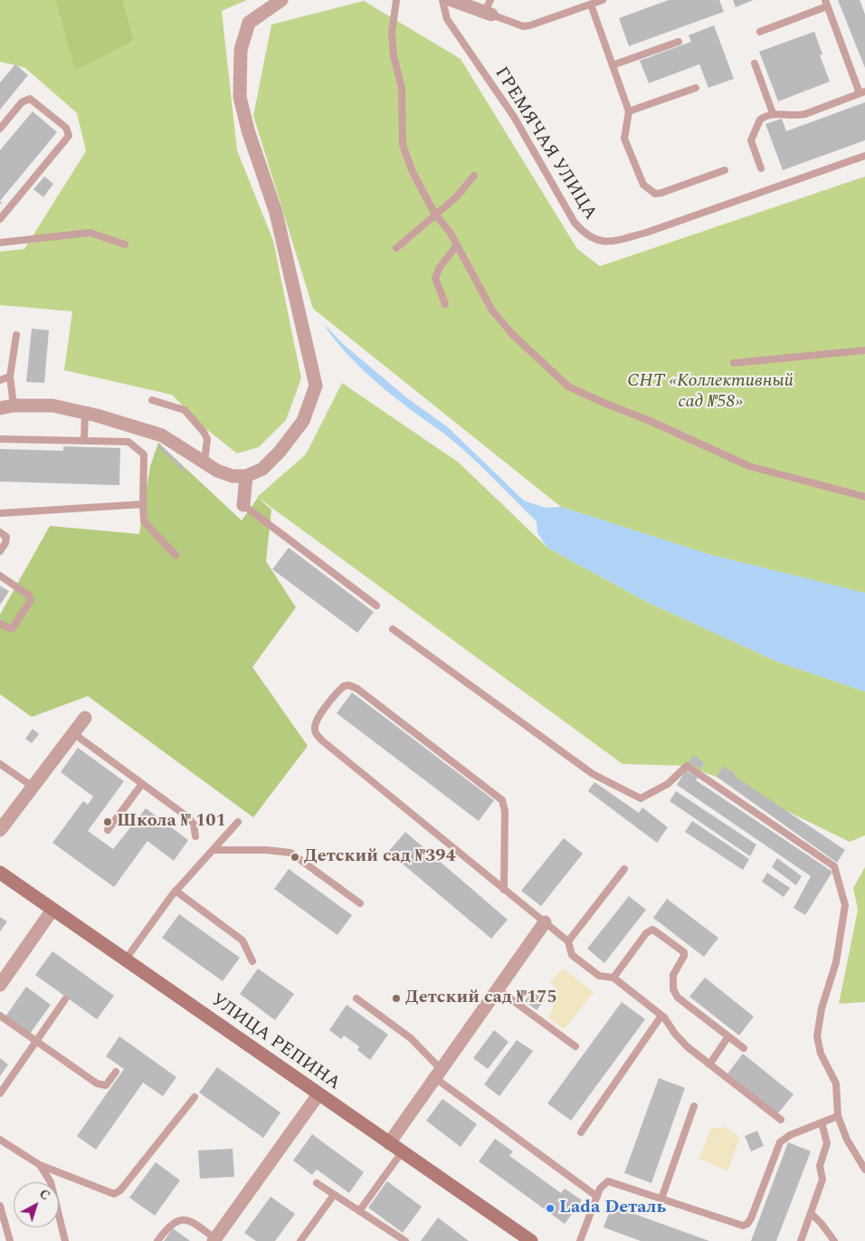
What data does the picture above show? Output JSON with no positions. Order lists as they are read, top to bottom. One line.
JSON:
{"streets":{"main road":["УЛИЦА РЕПИНА"],"lane":["ГРЕМЯЧАЯ УЛИЦА"]},"parks":["СНТ «Коллективный сад №58»"],"places":["Школа № 101","Детский сад №394","Детский сад №175","Lada Dеталь"],"north":"top right"}
